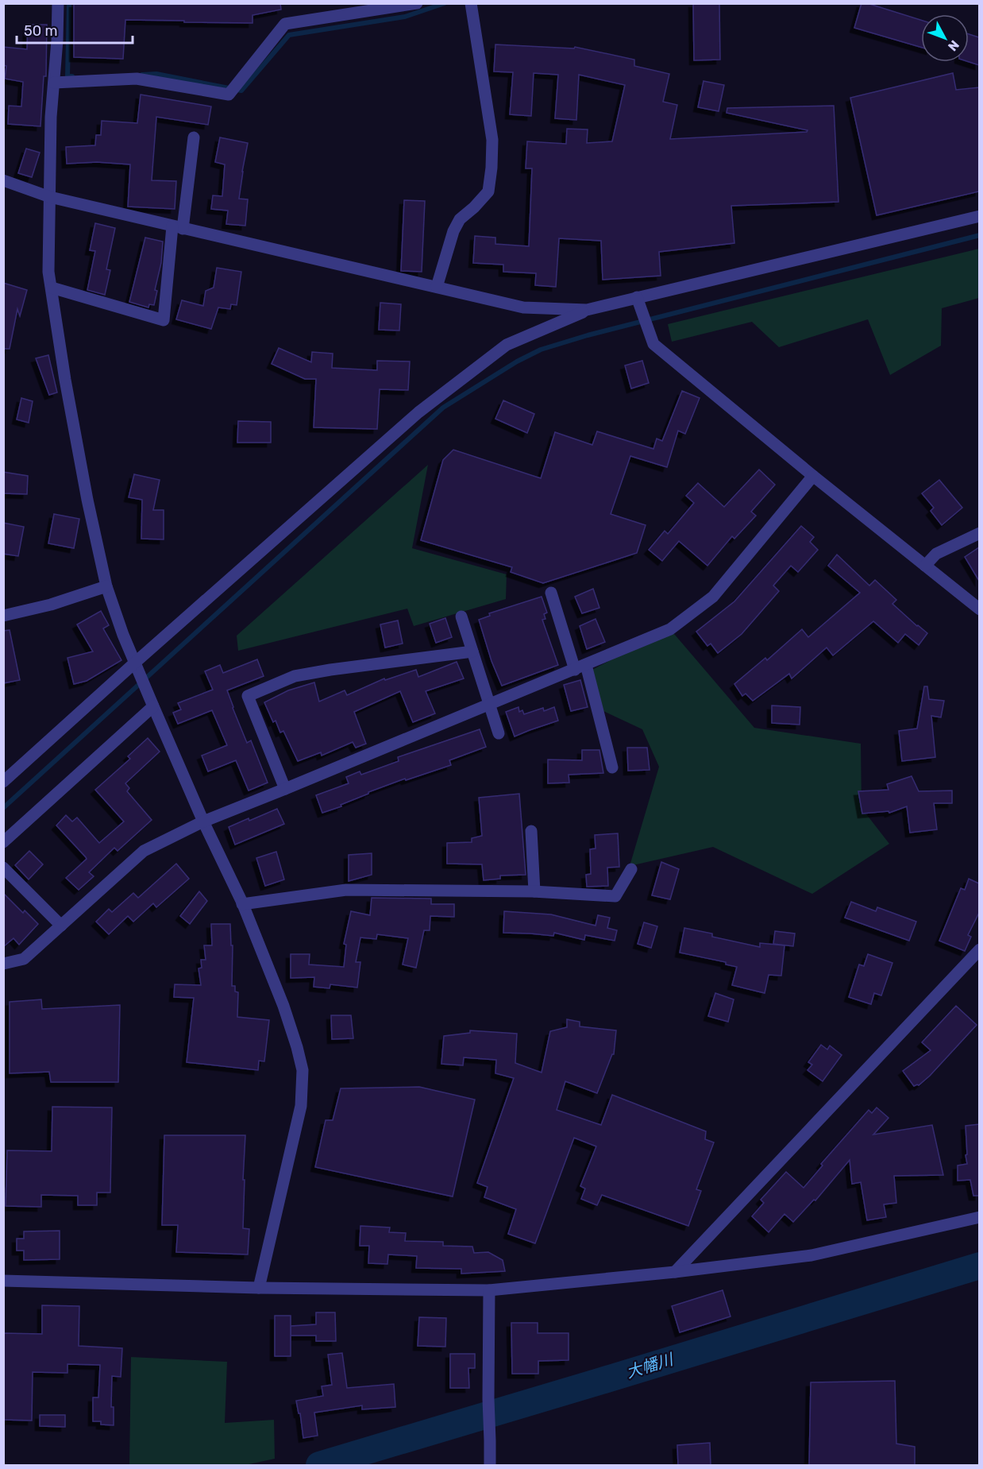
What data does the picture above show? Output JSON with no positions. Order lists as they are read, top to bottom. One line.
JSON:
{"water":["大幡川"],"scale_bar":"50 m","north":"bottom right"}
